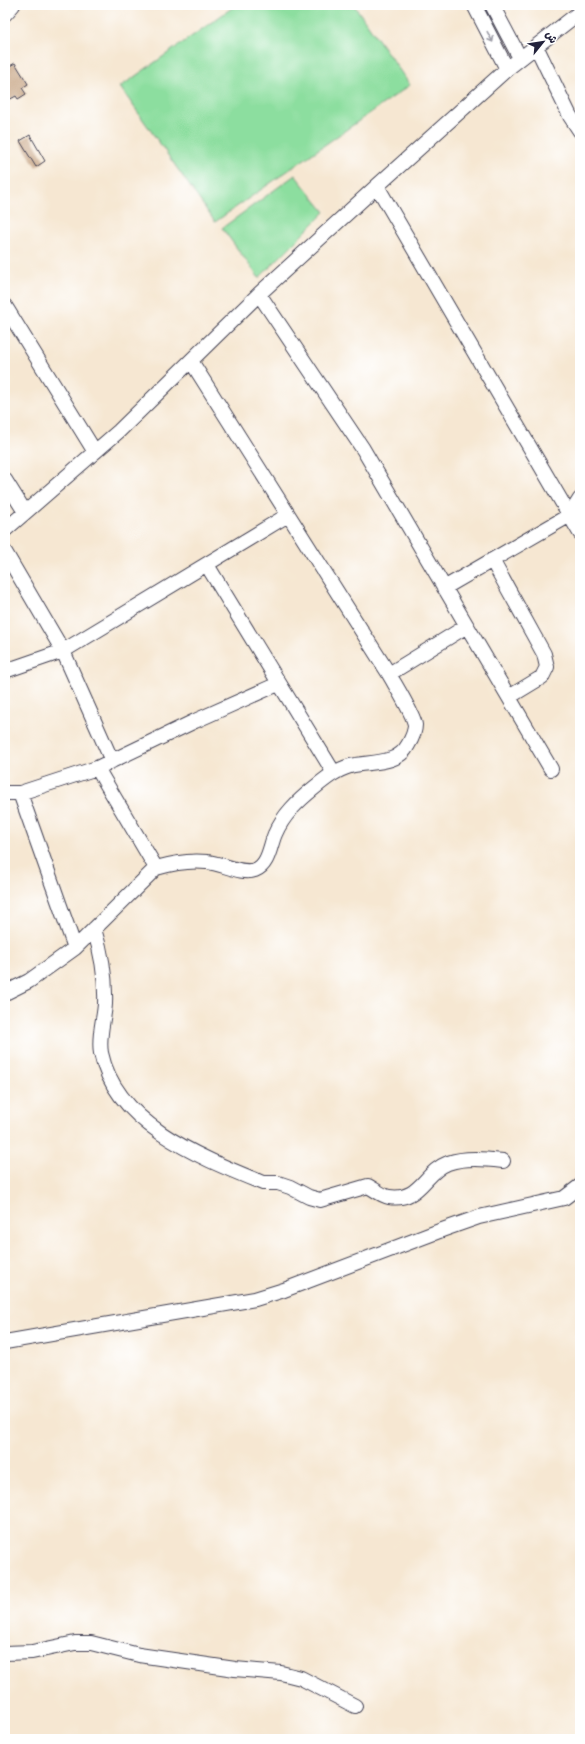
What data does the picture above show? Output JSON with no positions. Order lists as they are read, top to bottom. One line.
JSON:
{"north":"top right"}
